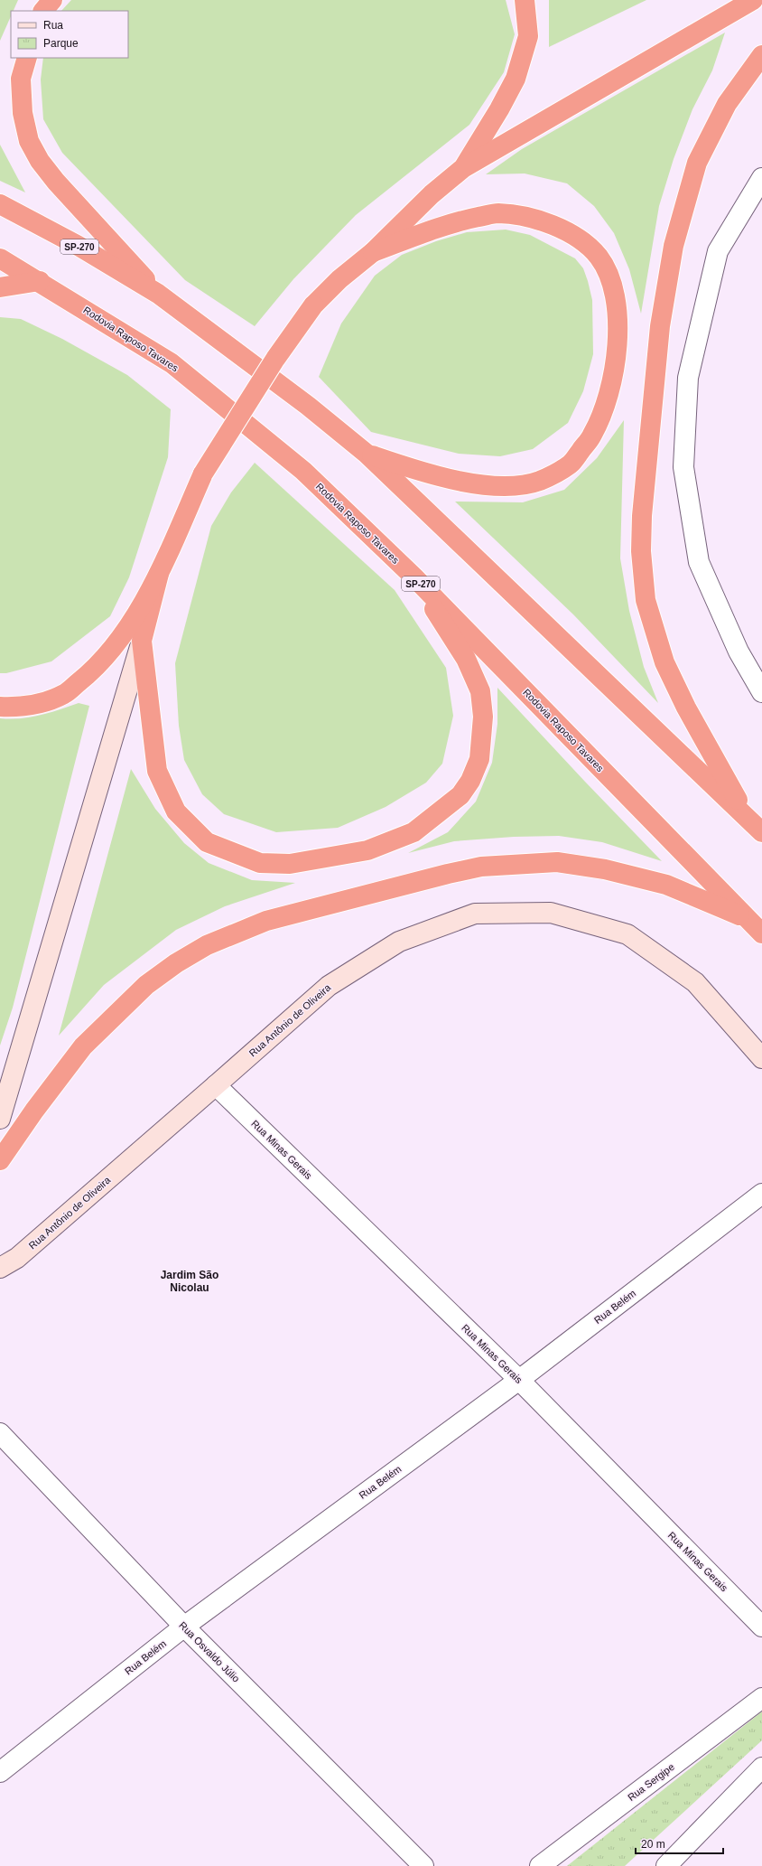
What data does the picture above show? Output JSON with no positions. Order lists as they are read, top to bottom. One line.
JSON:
{"streets":{"highway":["SP-270","Rodovia Raposo Tavares"],"main road":["Rua Antônio de Oliveira"],"street":["Rua Minas Gerais","Rua Belém","Rua Osvaldo Júlio","Rua Sergipe"]},"crossings":[["Rua Antônio de Oliveira","Rua Minas Gerais"],["Rua Minas Gerais","Rua Belém"],["Rua Belém","Rua Osvaldo Júlio"]],"districts":["Jardim São Nicolau"],"legend":["Rua","Parque"],"scale_bar":"20 m"}
